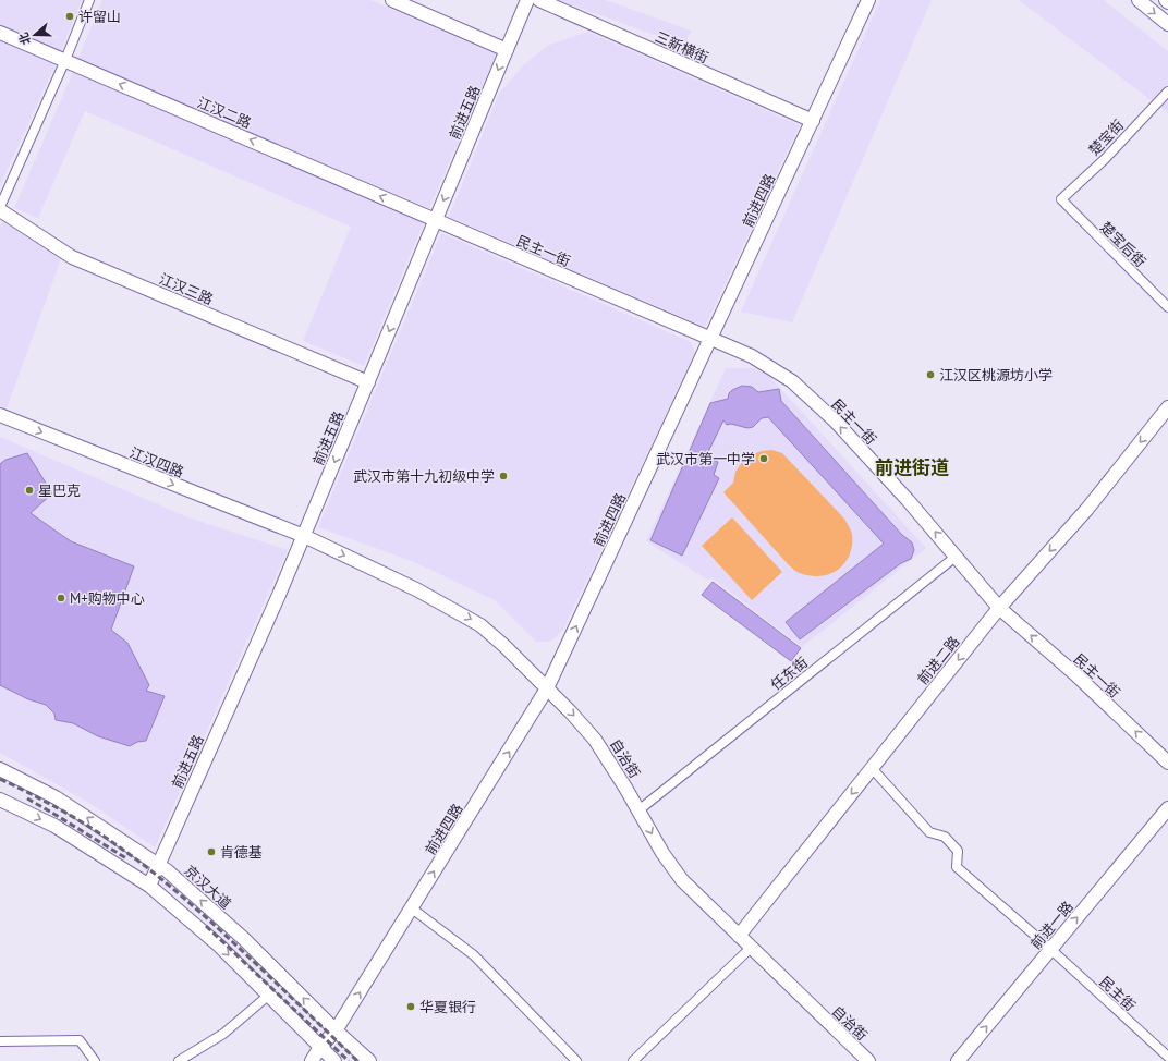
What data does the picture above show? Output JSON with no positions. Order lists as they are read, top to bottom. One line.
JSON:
{"streets":{"street":["三新横街","江汉二路","前进五路","楚宝街","前进四路","楚宝后街","民主一街","江汉三路","江汉四路","前进二路","任东街","自治街","京汉大道","前进一路","民主街"]},"crossings":[["三新横街","前进四路"],["江汉二路","前进五路"],["江汉二路","民主一街"],["前进五路","民主一街"],["前进五路","江汉三路"],["前进五路","江汉四路"],["前进五路","自治街"],["前进五路","京汉大道"],["楚宝街","楚宝后街"],["前进四路","民主一街"],["前进四路","自治街"],["前进四路","京汉大道"],["民主一街","前进二路"],["民主一街","任东街"],["江汉四路","自治街"],["前进二路","自治街"],["前进二路","民主街"],["任东街","自治街"],["前进一路","民主街"]],"one_way":["江汉二路","前进五路","前进四路","民主一街","江汉四路","前进二路","自治街","前进一路"],"districts":["前进街道"],"places":["许留山","江汉区桃源坊小学","武汉市第一中学","武汉市第十九初级中学","星巴克","M+购物中心","肯德基","华夏银行"],"north":"left"}
